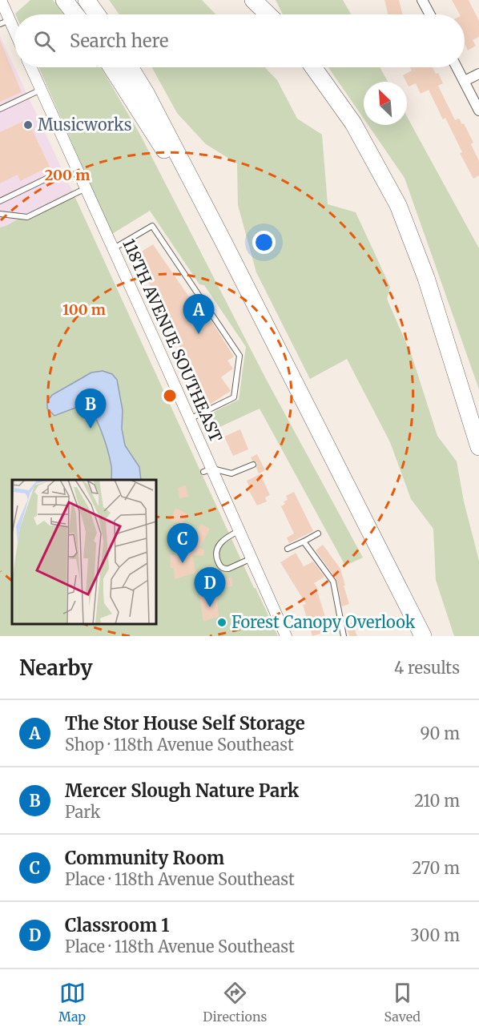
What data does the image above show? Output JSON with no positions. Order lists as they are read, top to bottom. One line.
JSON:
{"streets":{"street":["118TH AVENUE SOUTHEAST"]},"places":["Musicworks","Forest Canopy Overlook"],"north":"top left","page":{"search":"Search here","pins":["A","B","C","D"],"heading":["Nearby","4 results"],"list":[{"mark":"A","name":"The Stor House Self Storage","note":"Shop · 118th Avenue Southeast","value":"90 m"},{"mark":"B","name":"Mercer Slough Nature Park","note":"Park","value":"210 m"},{"mark":"C","name":"Community Room","note":"Place · 118th Avenue Southeast","value":"270 m"},{"mark":"D","name":"Classroom 1","note":"Place · 118th Avenue Southeast","value":"300 m"}],"nav":["Map","Directions","Saved"]},"rings":["200 m","100 m"]}
